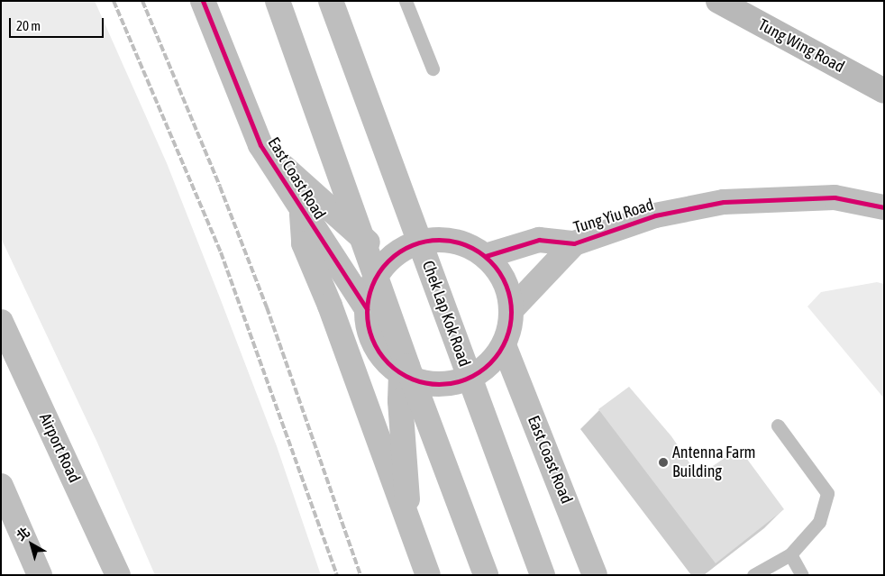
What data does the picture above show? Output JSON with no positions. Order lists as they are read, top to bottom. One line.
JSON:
{"streets":{"main road":["Tung Wing Road"],"street":["East Coast Road","Tung Yiu Road","Chek Lap Kok Road","Airport Road"]},"crossings":[["East Coast Road","Tung Yiu Road"]],"places":["Antenna Farm Building"],"scale_bar":"20 m","north":"top left"}
